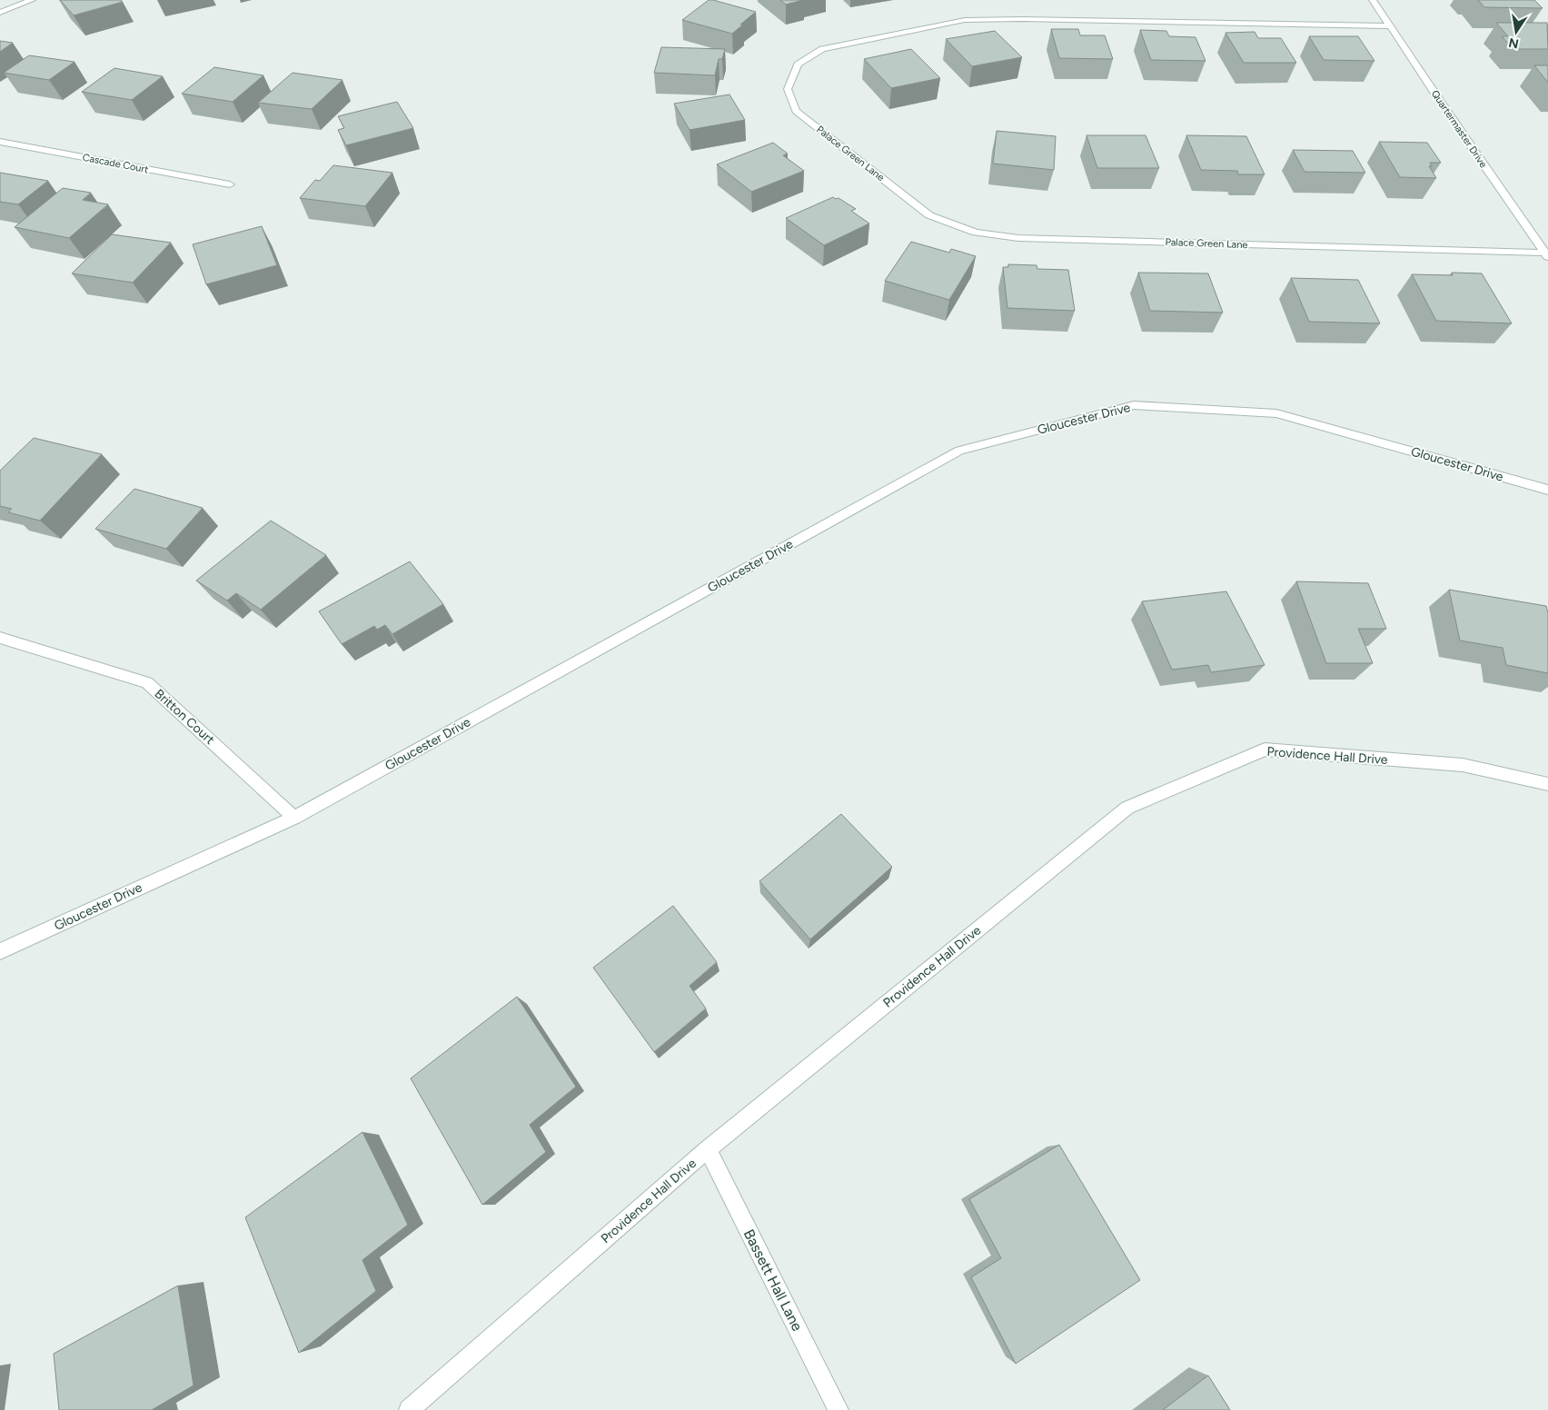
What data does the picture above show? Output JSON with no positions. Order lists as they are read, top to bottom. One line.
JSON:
{"streets":{"street":["Quartermaster Drive","Palace Green Lane","Cascade Court","Gloucester Drive","Britton Court","Providence Hall Drive","Bassett Hall Lane"]},"crossings":[["Quartermaster Drive","Palace Green Lane"],["Gloucester Drive","Britton Court"],["Providence Hall Drive","Bassett Hall Lane"]],"north":"bottom"}
